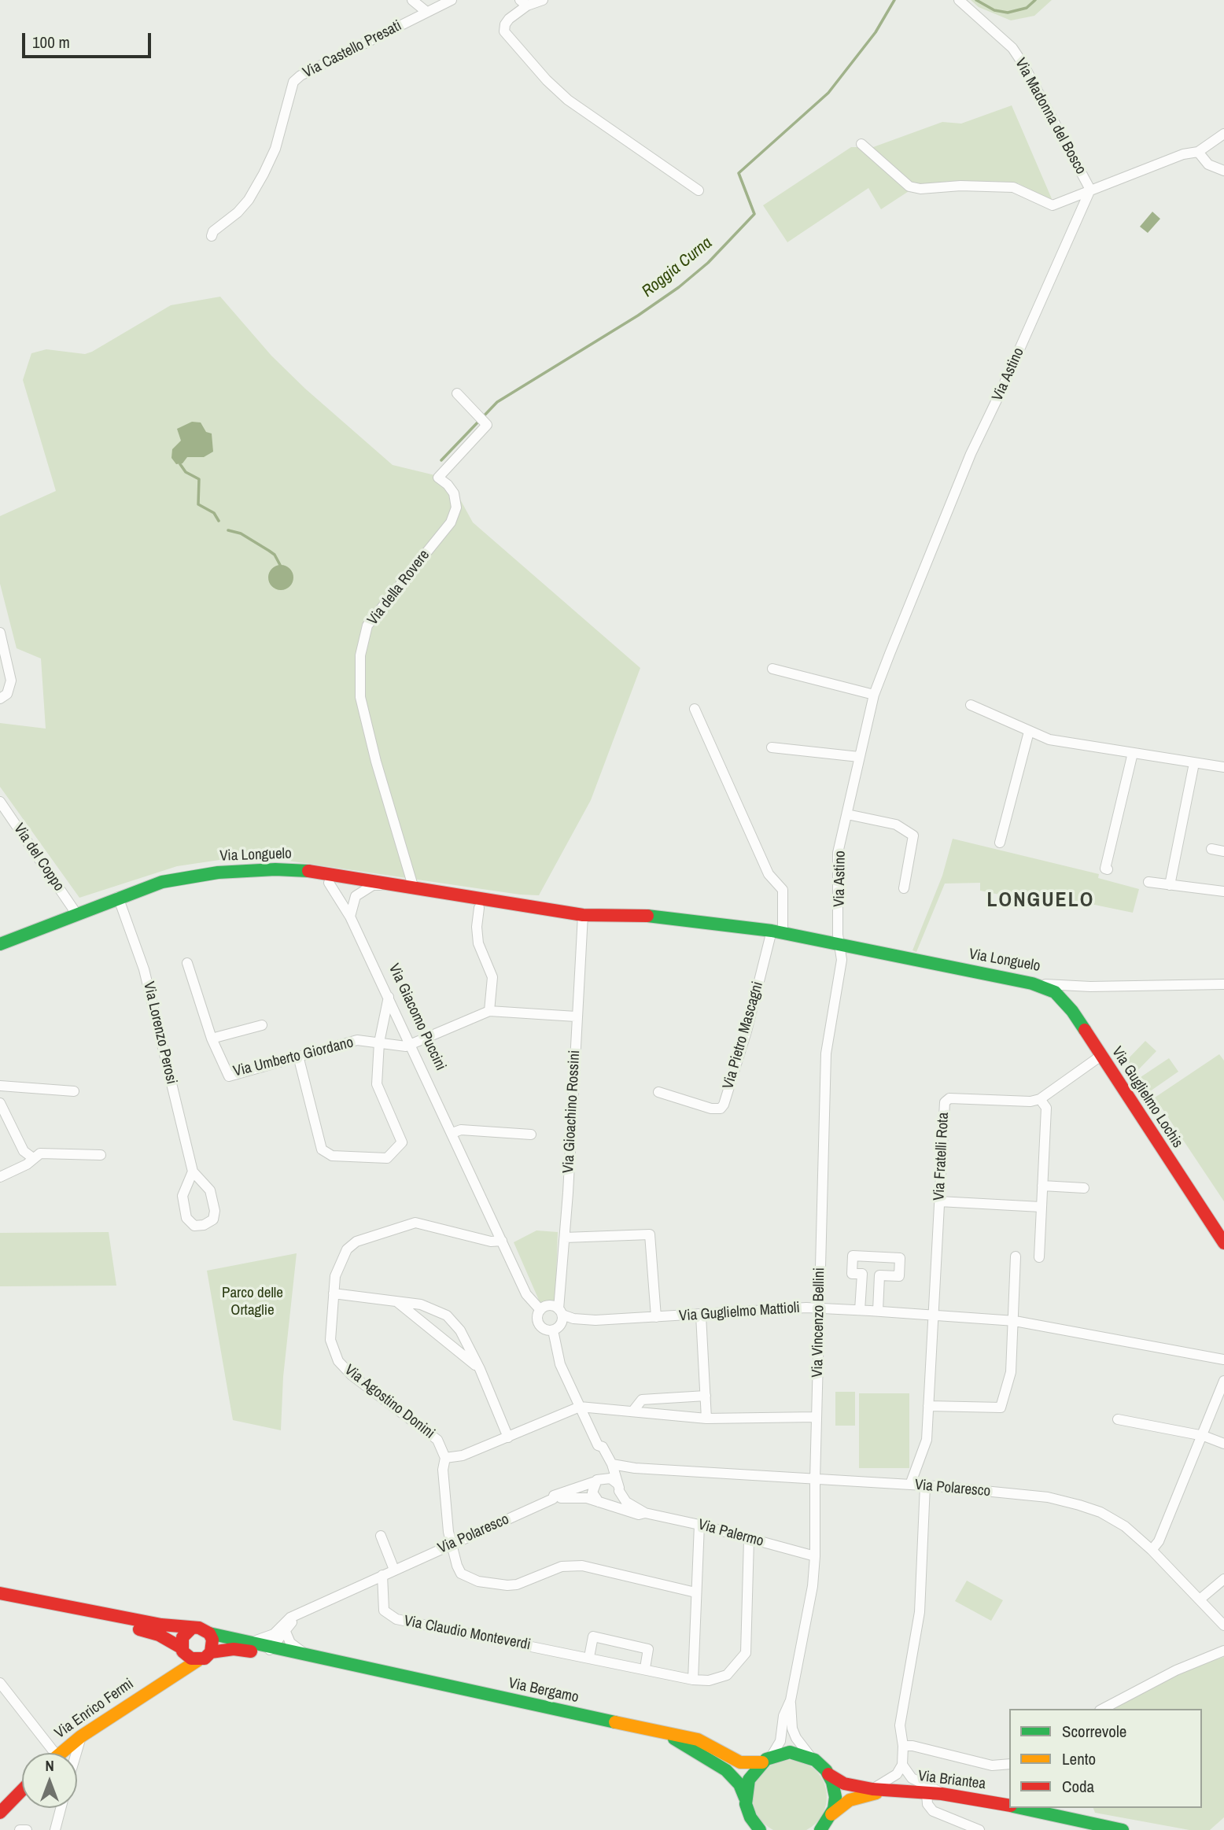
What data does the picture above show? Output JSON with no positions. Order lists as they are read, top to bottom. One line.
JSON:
{"streets":{"main road":["Via Longuelo","Via Giacomo Puccini","Via Guglielmo Lochis","Via Bergamo","Via Enrico Fermi","Via Briantea"],"street":["Via Castello Presati","Via Madonna del Bosco","Via Astino","Via della Rovere","Via del Coppo","Via Lorenzo Perosi","Via Pietro Mascagni","Via Umberto Giordano","Via Gioachino Rossini","Via Fratelli Rota","Via Guglielmo Mattioli","Via Vincenzo Bellini","Via Agostino Donini","Via Polaresco","Via Palermo","Via Claudio Monteverdi"]},"crossings":[["Via Madonna del Bosco","Via Astino"],["Via Astino","Via Longuelo"],["Via Astino","Via Vincenzo Bellini"],["Via della Rovere","Via Longuelo"],["Via Longuelo","Via del Coppo"],["Via Longuelo","Via Giacomo Puccini"],["Via Longuelo","Via Lorenzo Perosi"],["Via Longuelo","Via Pietro Mascagni"],["Via Longuelo","Via Guglielmo Lochis"],["Via Longuelo","Via Gioachino Rossini"],["Via Longuelo","Via Vincenzo Bellini"],["Via Giacomo Puccini","Via Umberto Giordano"],["Via Giacomo Puccini","Via Gioachino Rossini"],["Via Giacomo Puccini","Via Guglielmo Mattioli"],["Via Giacomo Puccini","Via Agostino Donini"],["Via Giacomo Puccini","Via Polaresco"],["Via Giacomo Puccini","Via Palermo"],["Via Gioachino Rossini","Via Guglielmo Mattioli"],["Via Fratelli Rota","Via Guglielmo Mattioli"],["Via Fratelli Rota","Via Polaresco"],["Via Guglielmo Mattioli","Via Vincenzo Bellini"],["Via Vincenzo Bellini","Via Polaresco"],["Via Vincenzo Bellini","Via Palermo"],["Via Vincenzo Bellini","Via Bergamo"],["Via Polaresco","Via Palermo"],["Via Polaresco","Via Claudio Monteverdi"],["Via Polaresco","Via Bergamo"],["Via Palermo","Via Claudio Monteverdi"],["Via Bergamo","Via Enrico Fermi"]],"districts":["LONGUELO"],"water":["Roggia Curna"],"parks":["Parco delle Ortaglie"],"legend":["Scorrevole","Lento","Coda"],"scale_bar":"100 m","north":"top"}
